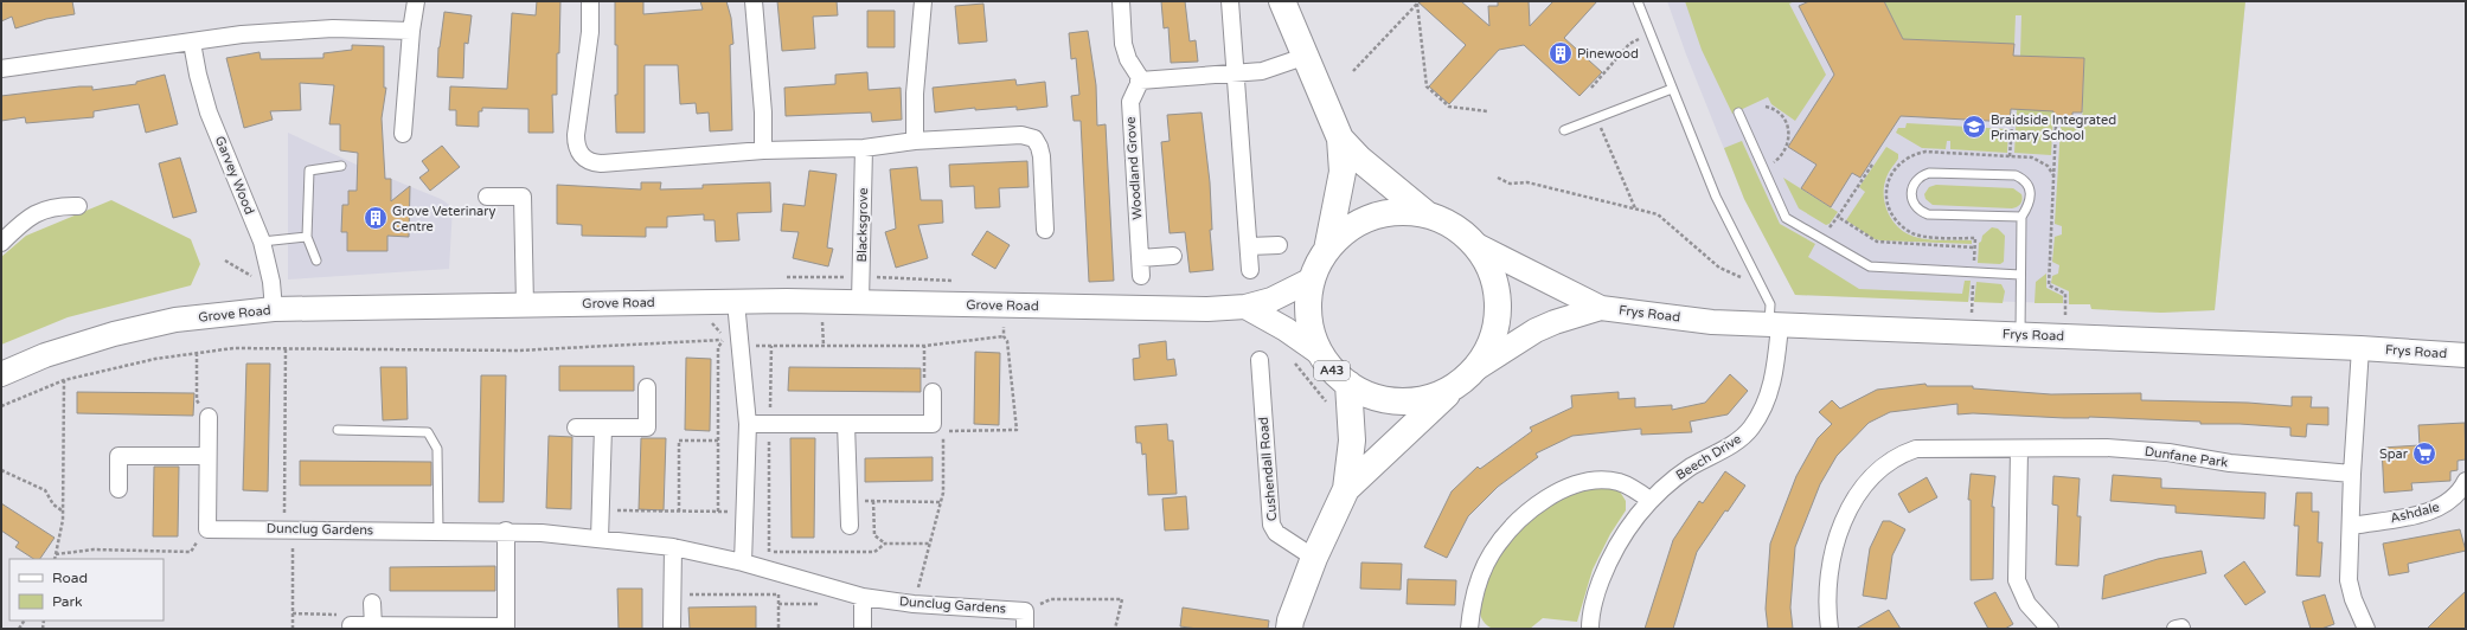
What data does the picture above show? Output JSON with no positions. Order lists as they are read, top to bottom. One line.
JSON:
{"streets":{"main road":["A43"],"street":["Woodland Grove","Garvey Wood","Blacksgrove","Grove Road","Frys Road","Beech Drive","Dunfane Park","Cushendall Road","Ashdale","Dunclug Gardens"]},"crossings":[["Garvey Wood","Grove Road"],["Blacksgrove","Grove Road"],["Grove Road","A43"],["Frys Road","A43"],["Frys Road","Beech Drive"],["A43","Cushendall Road"]],"places":{"building":["Pinewood","Grove Veterinary Centre"],"school or university":["Braidside Integrated Primary School"],"supermarket":["Spar"]},"legend":["Road","Park"]}
